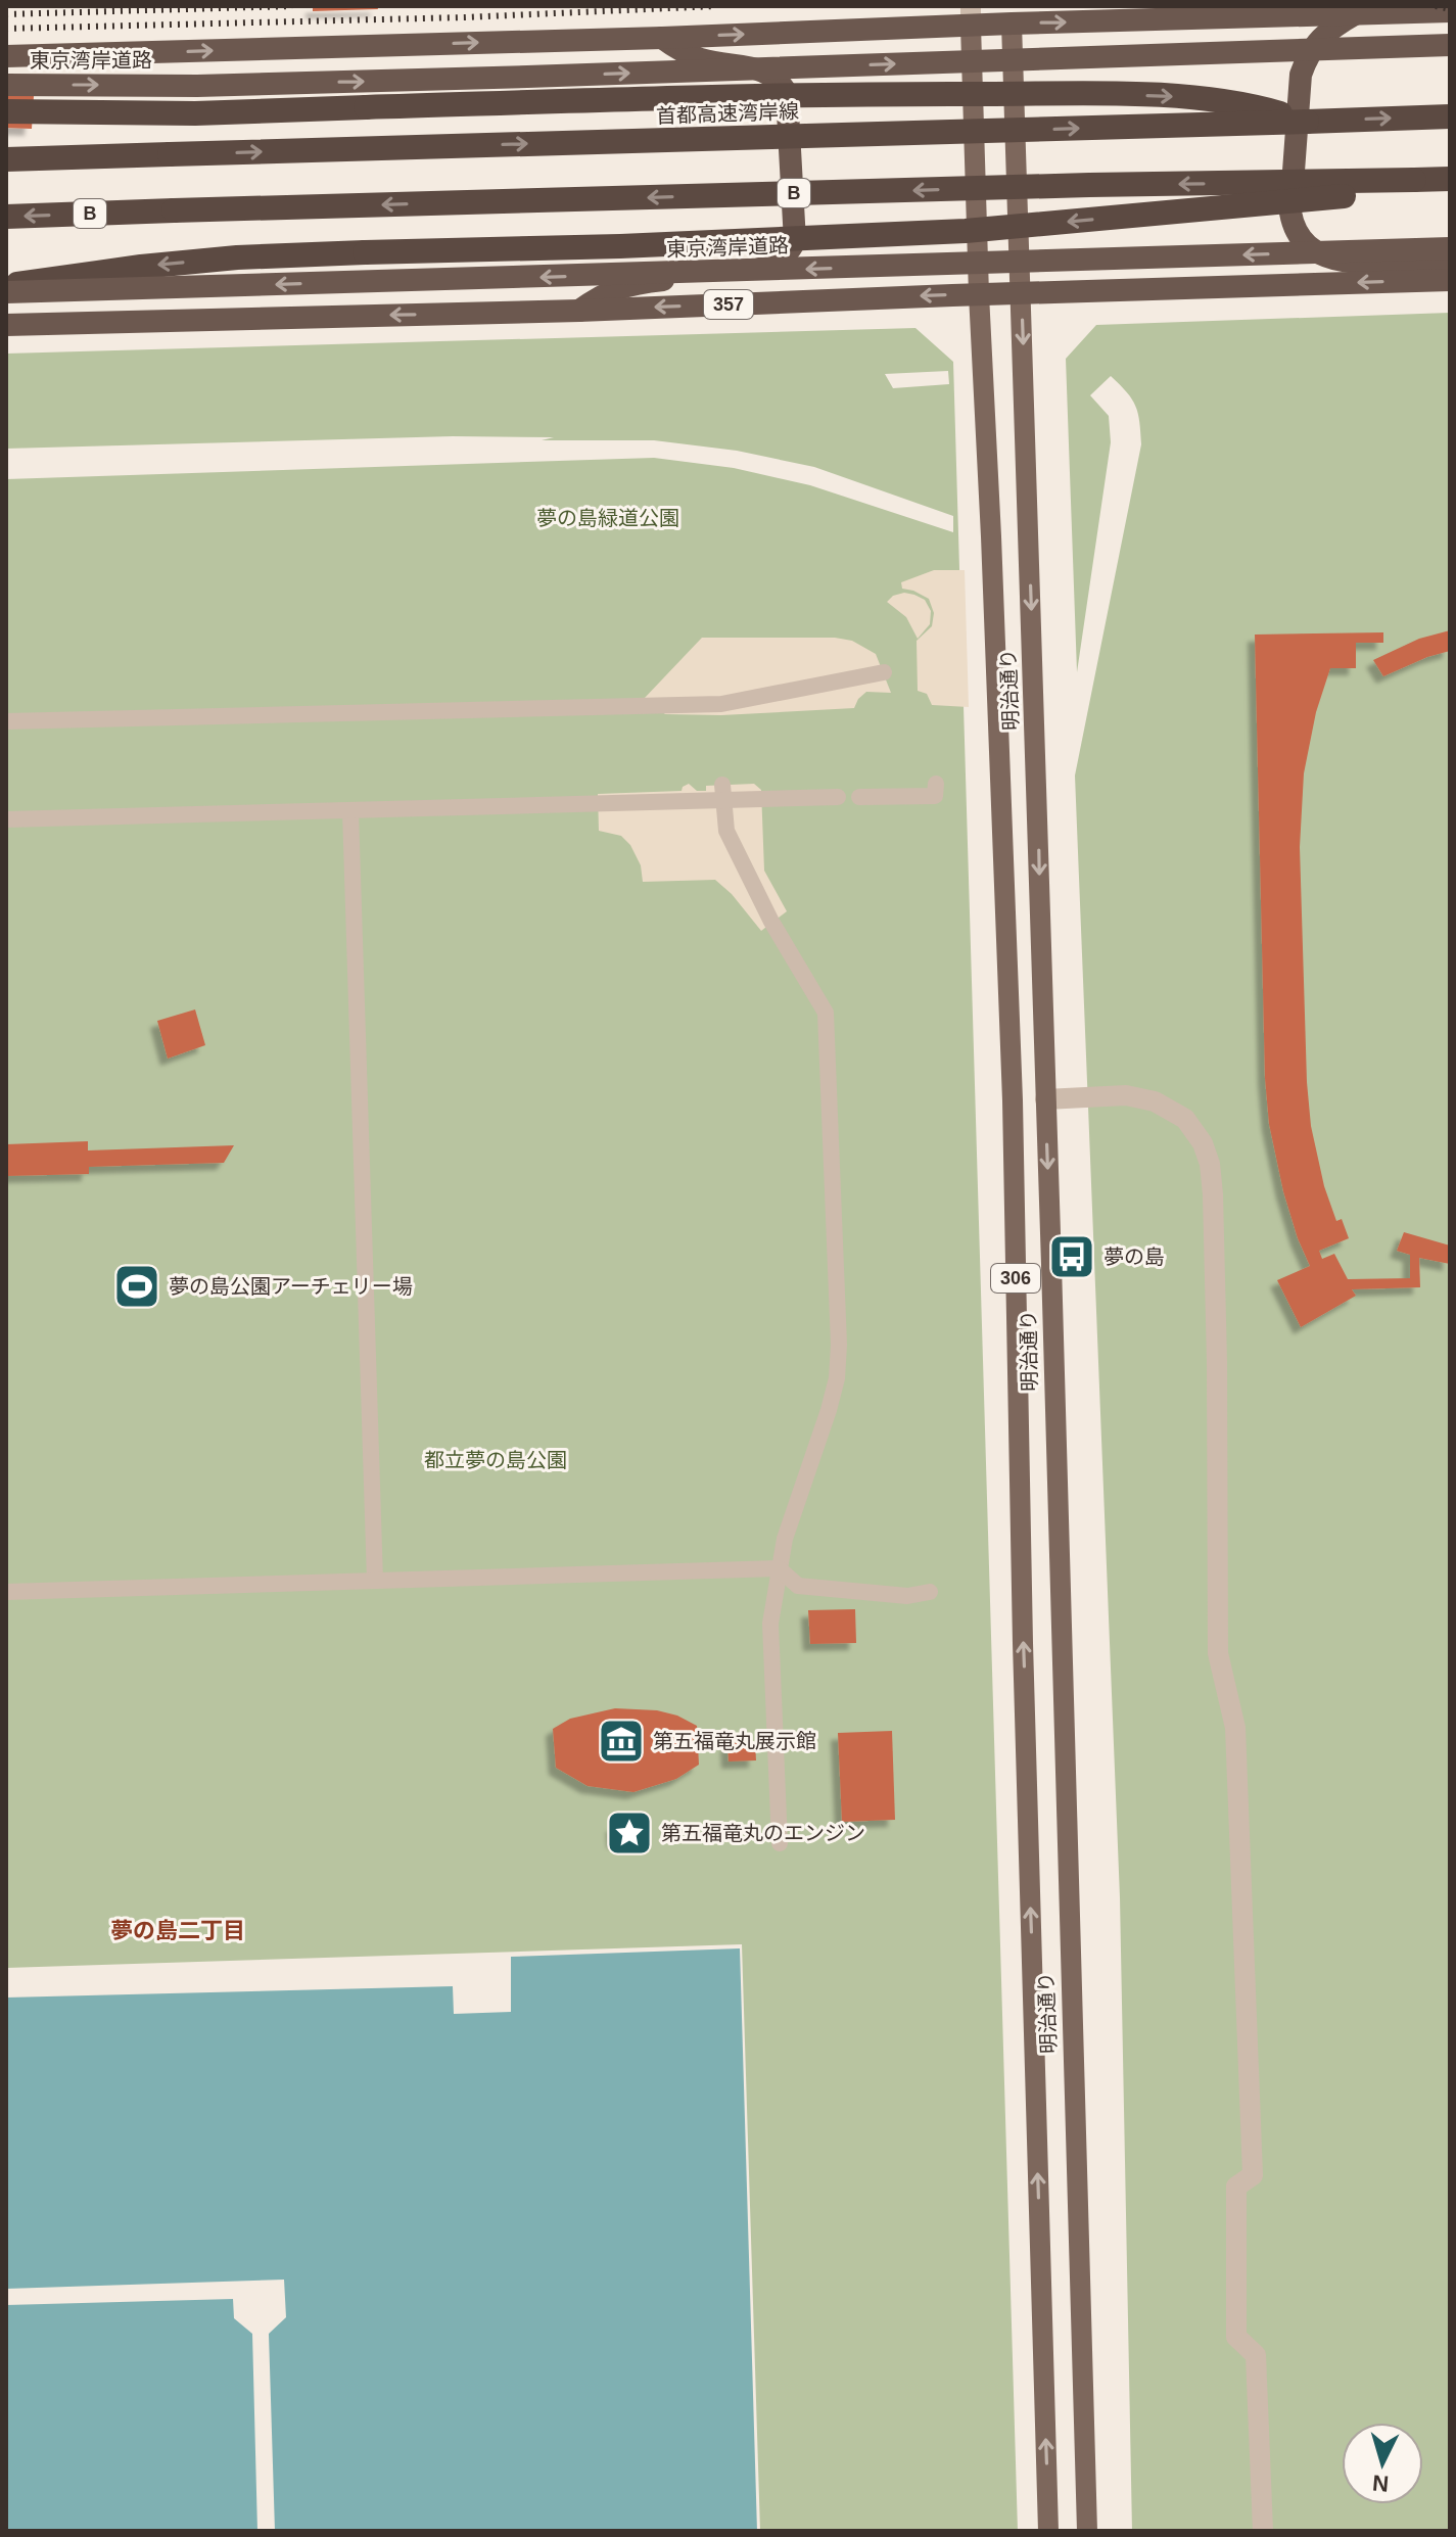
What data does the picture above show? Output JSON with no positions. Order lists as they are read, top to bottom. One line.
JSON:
{"streets":{"highway":["東京湾岸道路","首都高速湾岸線","B","357"],"main road":["明治通り","306"]},"crossings":[["357","明治通り"]],"districts":["夢の島二丁目"],"parks":["夢の島緑道公園","都立夢の島公園"],"places":{"bus stop":["夢の島"],"sports":["夢の島公園アーチェリー場"],"museum":["第五福竜丸展示館"],"place":["第五福竜丸のエンジン"]},"north":"bottom"}
